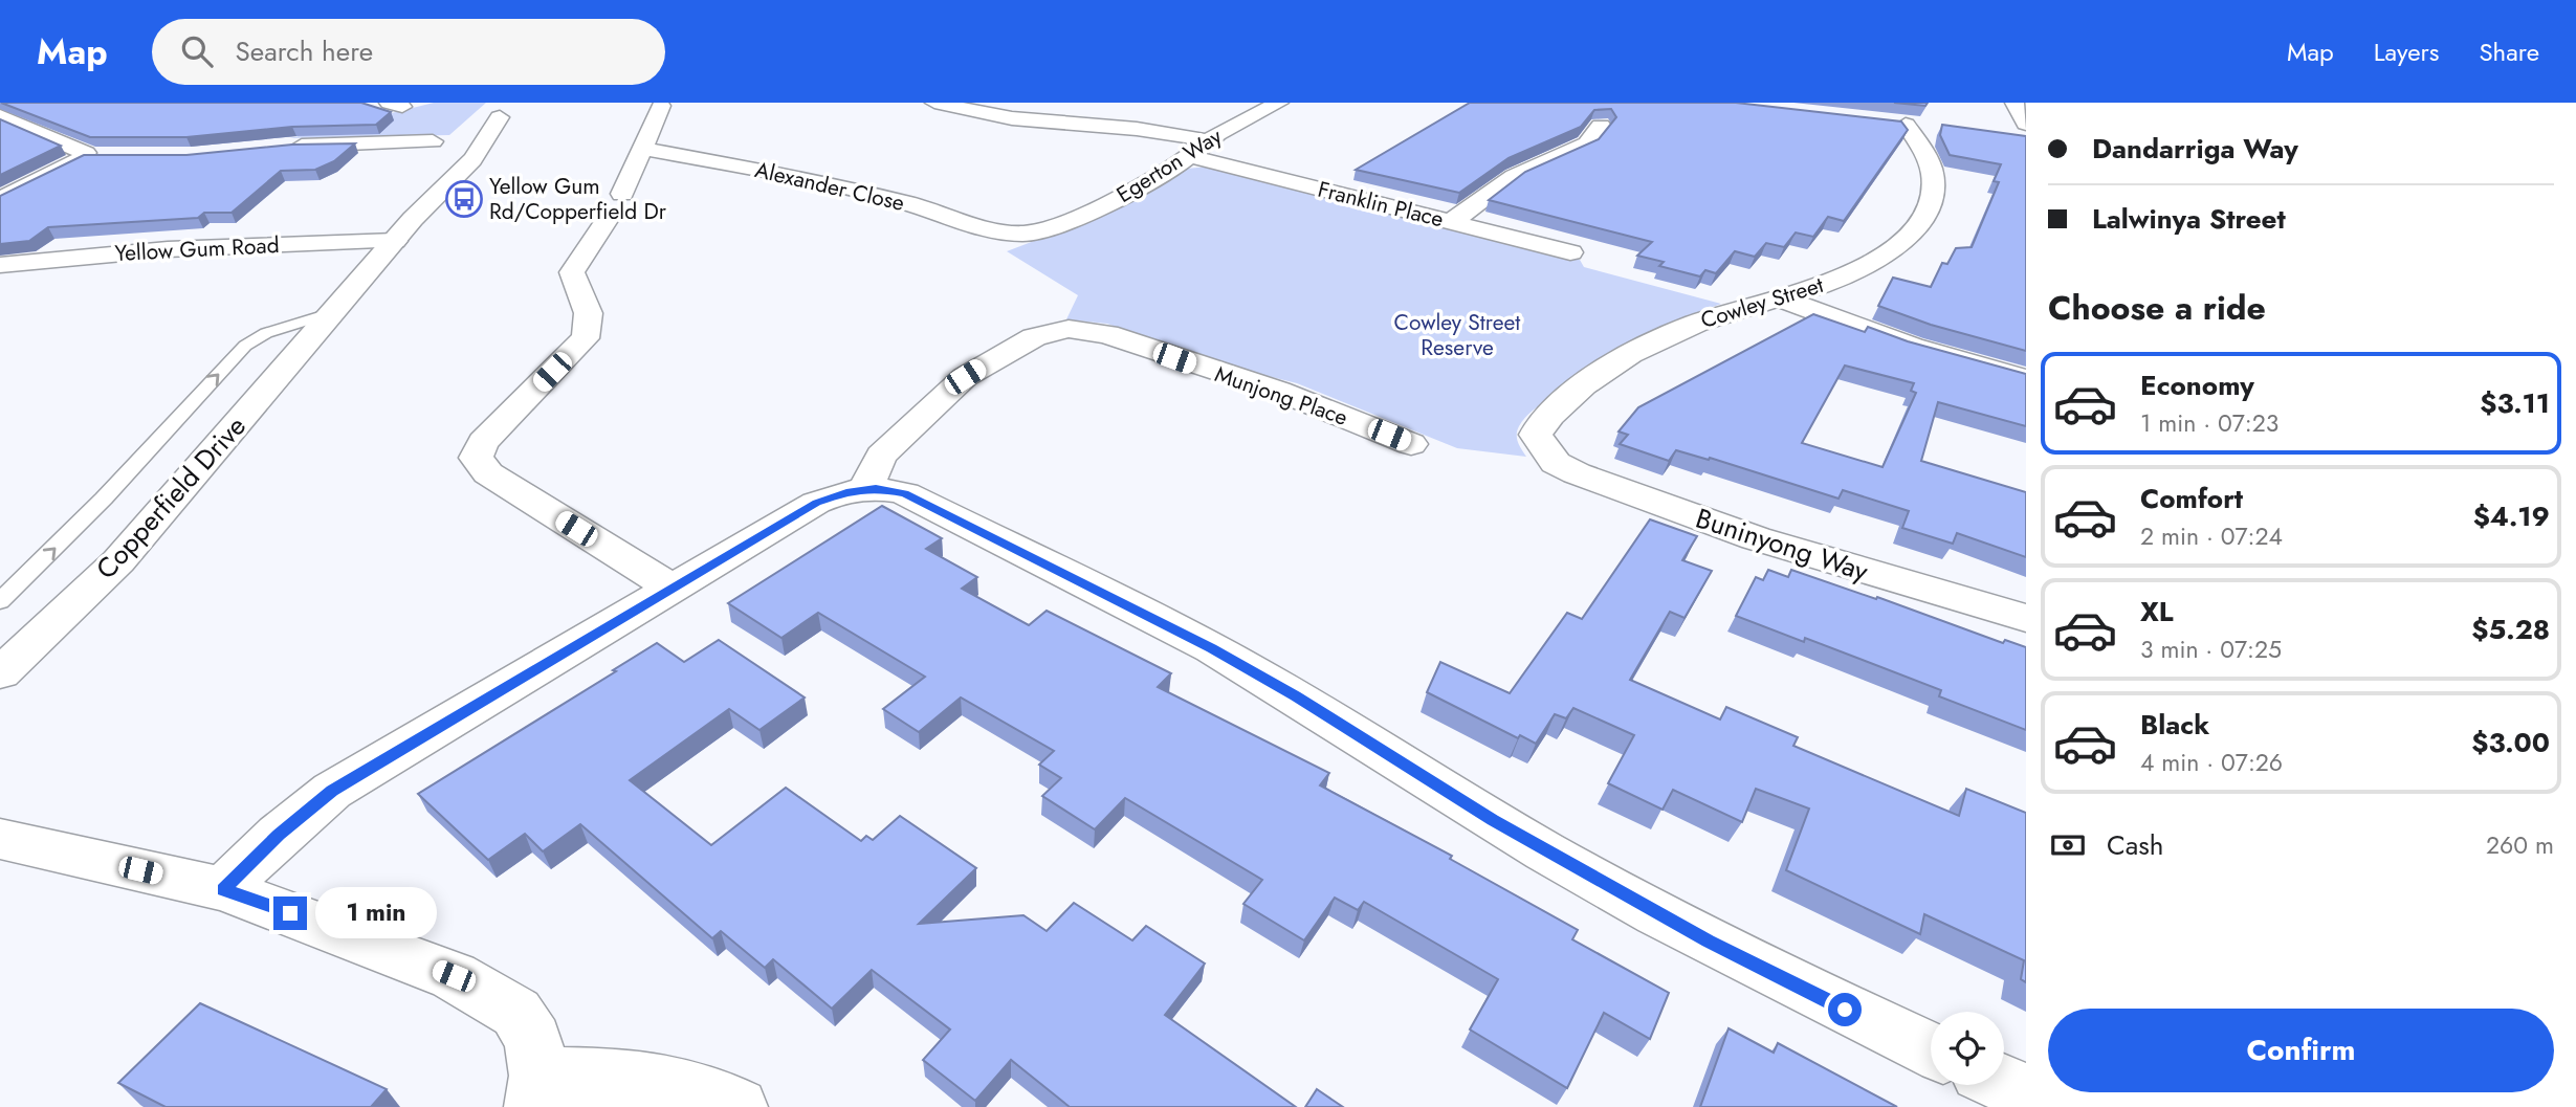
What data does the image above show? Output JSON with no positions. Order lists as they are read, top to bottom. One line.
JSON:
{"streets":{"street":["Egerton Way","Alexander Close","Franklin Place","Yellow Gum Road","Cowley Street","Munjong Place","Copperfield Drive","Buninyong Way"]},"crossings":[["Egerton Way","Alexander Close"],["Egerton Way","Franklin Place"],["Yellow Gum Road","Copperfield Drive"],["Cowley Street","Buninyong Way"]],"parks":["Cowley Street Reserve"],"places":{"bus stop":["Yellow Gum Rd/Copperfield Dr"]},"page":{"header":"Map","search":"Search here","nav":["Map","Layers","Share"],"banner":["Dandarriga Way","Lalwinya Street"],"heading":"Choose a ride","list":[{"name":"Economy","note":"1 min · 07:23","value":"$3.11"},{"name":"Comfort","note":"2 min · 07:24","value":"$4.19"},{"name":"XL","note":"3 min · 07:25","value":"$5.28"},{"name":"Black","note":"4 min · 07:26","value":"$3.00"}],"pay":["Cash","260 m"],"bubble":"1 min","buttons":"Confirm"}}
